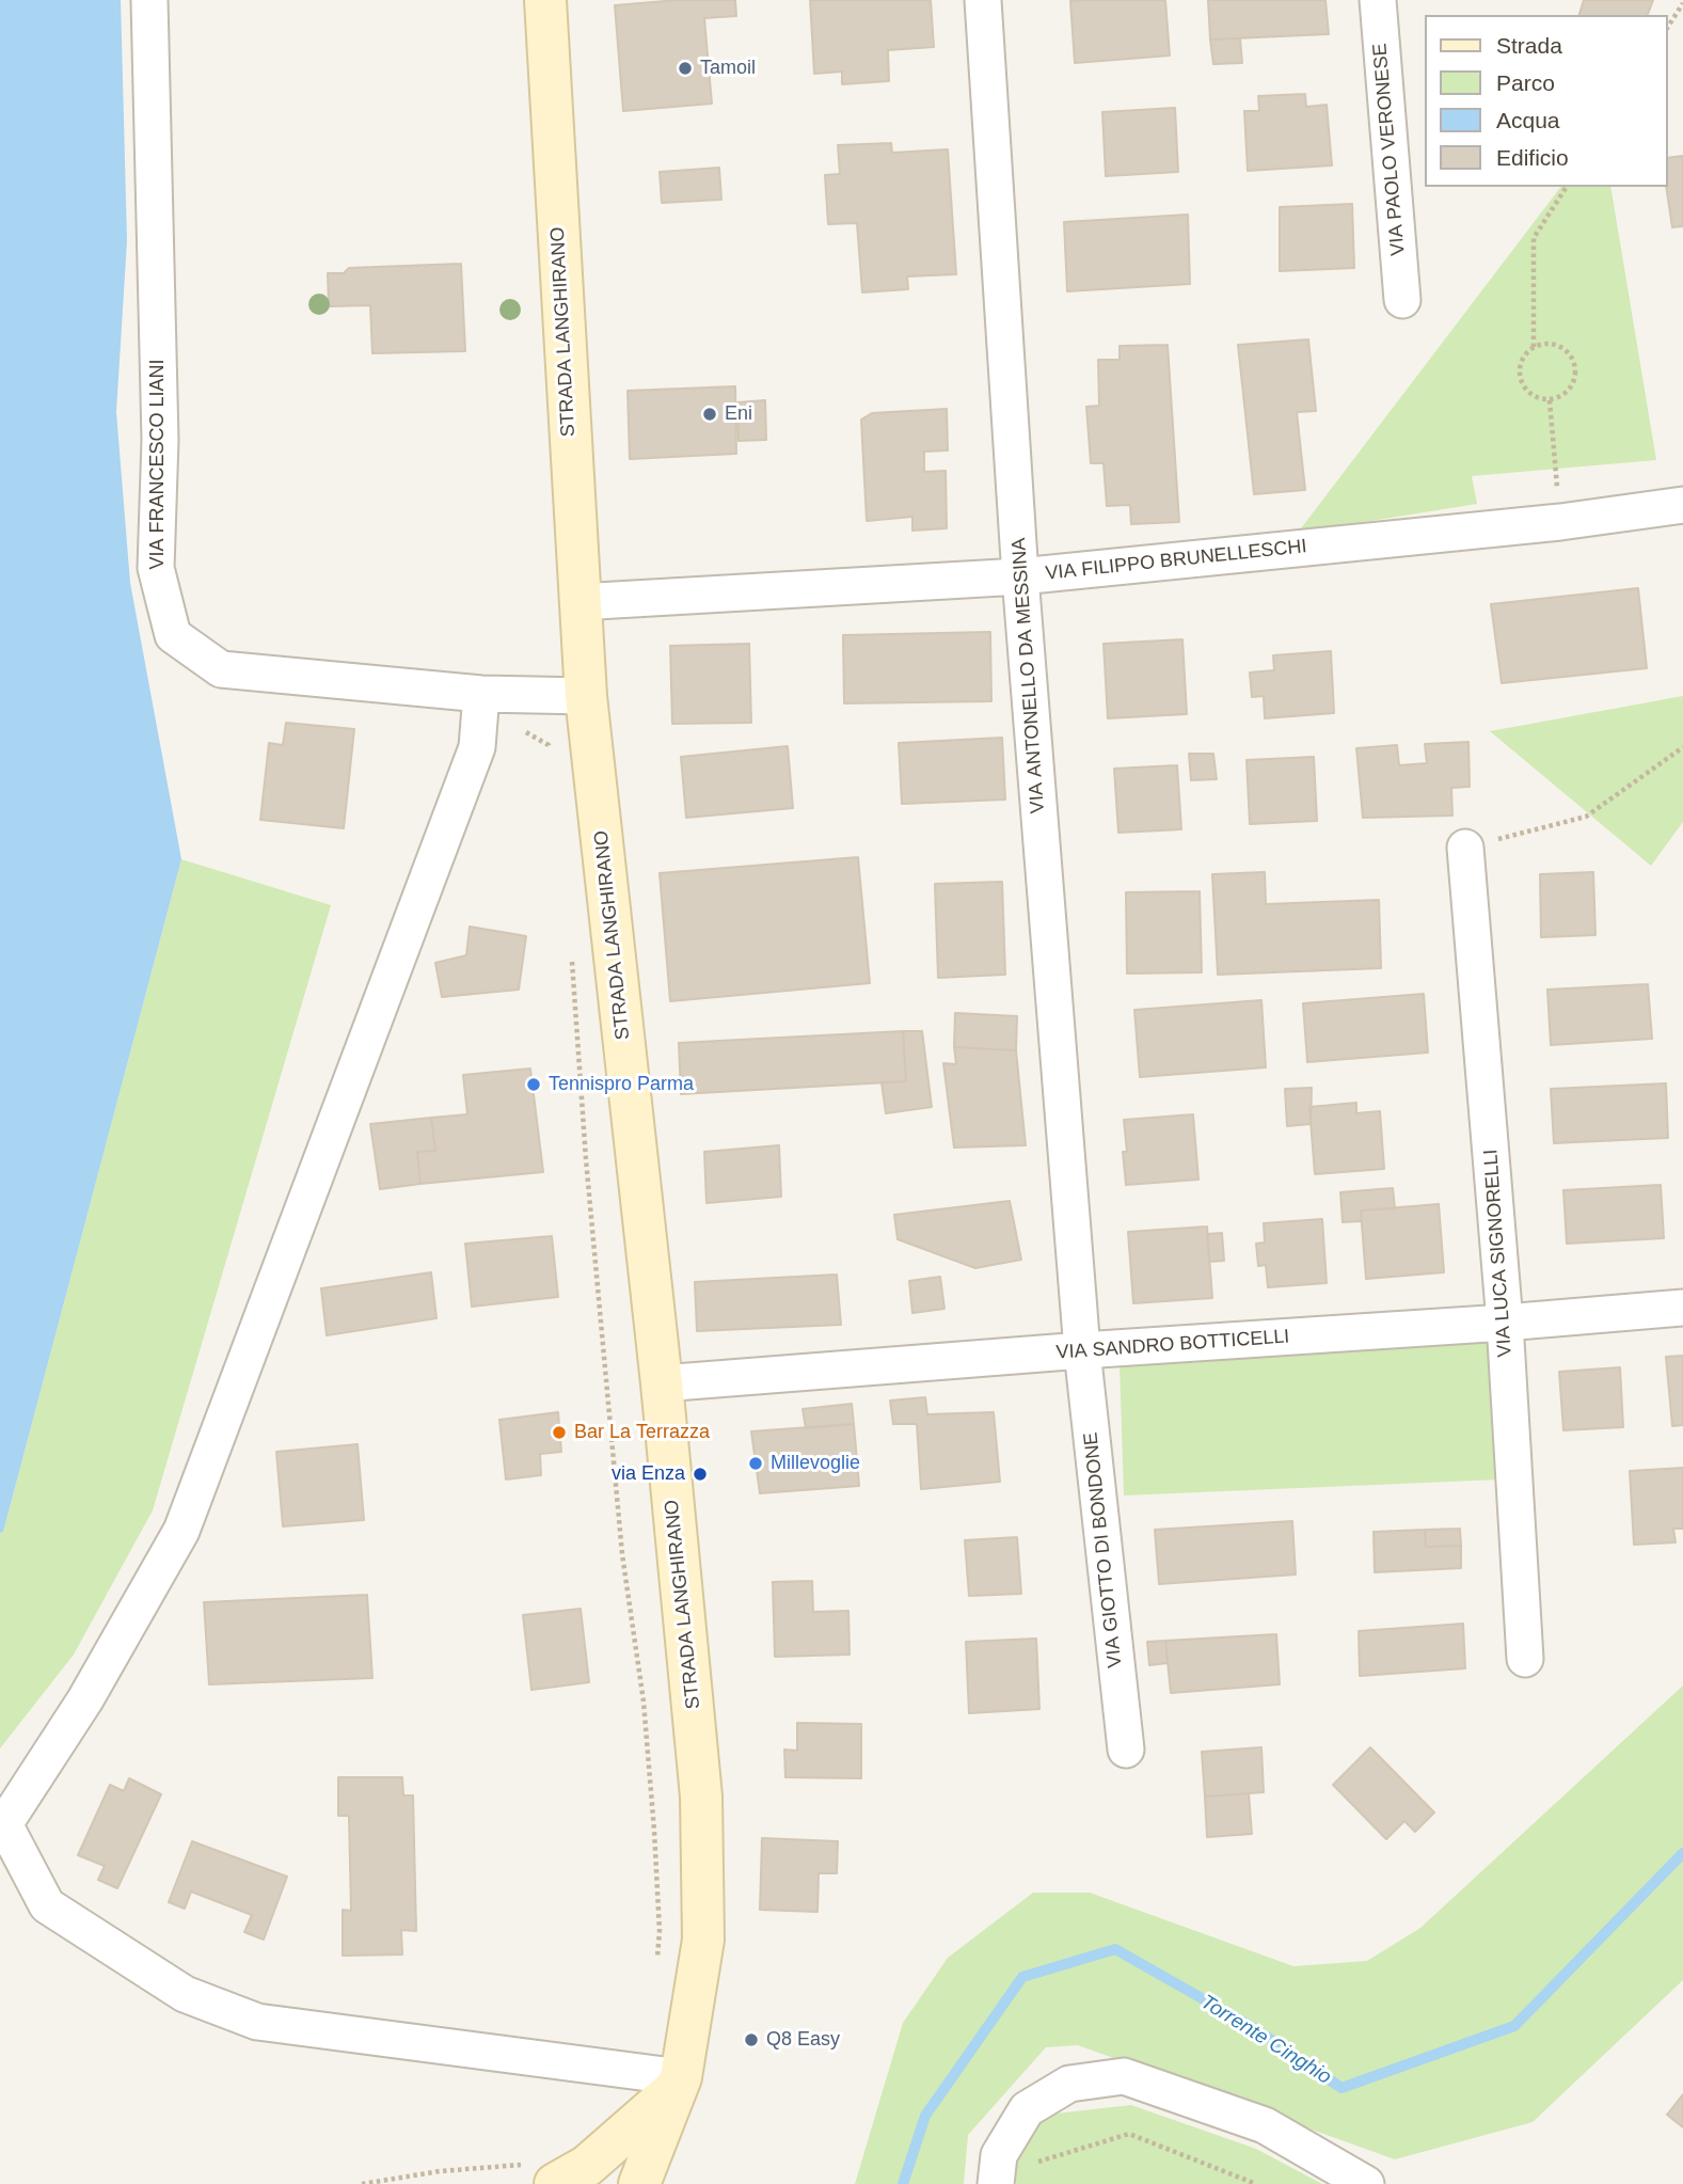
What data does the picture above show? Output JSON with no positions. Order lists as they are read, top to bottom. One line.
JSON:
{"streets":{"main road":["STRADA LANGHIRANO"],"street":["VIA PAOLO VERONESE","VIA FRANCESCO LIANI","VIA FILIPPO BRUNELLESCHI","VIA ANTONELLO DA MESSINA","VIA LUCA SIGNORELLI","VIA SANDRO BOTTICELLI","VIA GIOTTO DI BONDONE"]},"crossings":[["STRADA LANGHIRANO","VIA FRANCESCO LIANI"],["STRADA LANGHIRANO","VIA FILIPPO BRUNELLESCHI"],["STRADA LANGHIRANO","VIA SANDRO BOTTICELLI"],["VIA FILIPPO BRUNELLESCHI","VIA ANTONELLO DA MESSINA"],["VIA ANTONELLO DA MESSINA","VIA SANDRO BOTTICELLI"],["VIA ANTONELLO DA MESSINA","VIA GIOTTO DI BONDONE"],["VIA LUCA SIGNORELLI","VIA SANDRO BOTTICELLI"],["VIA SANDRO BOTTICELLI","VIA GIOTTO DI BONDONE"]],"water":["Torrente Cinghio"],"places":["Tamoil","Eni","Tennispro Parma","Bar La Terrazza","Millevoglie","via Enza","Q8 Easy"],"legend":["Strada","Parco","Acqua","Edificio"]}
